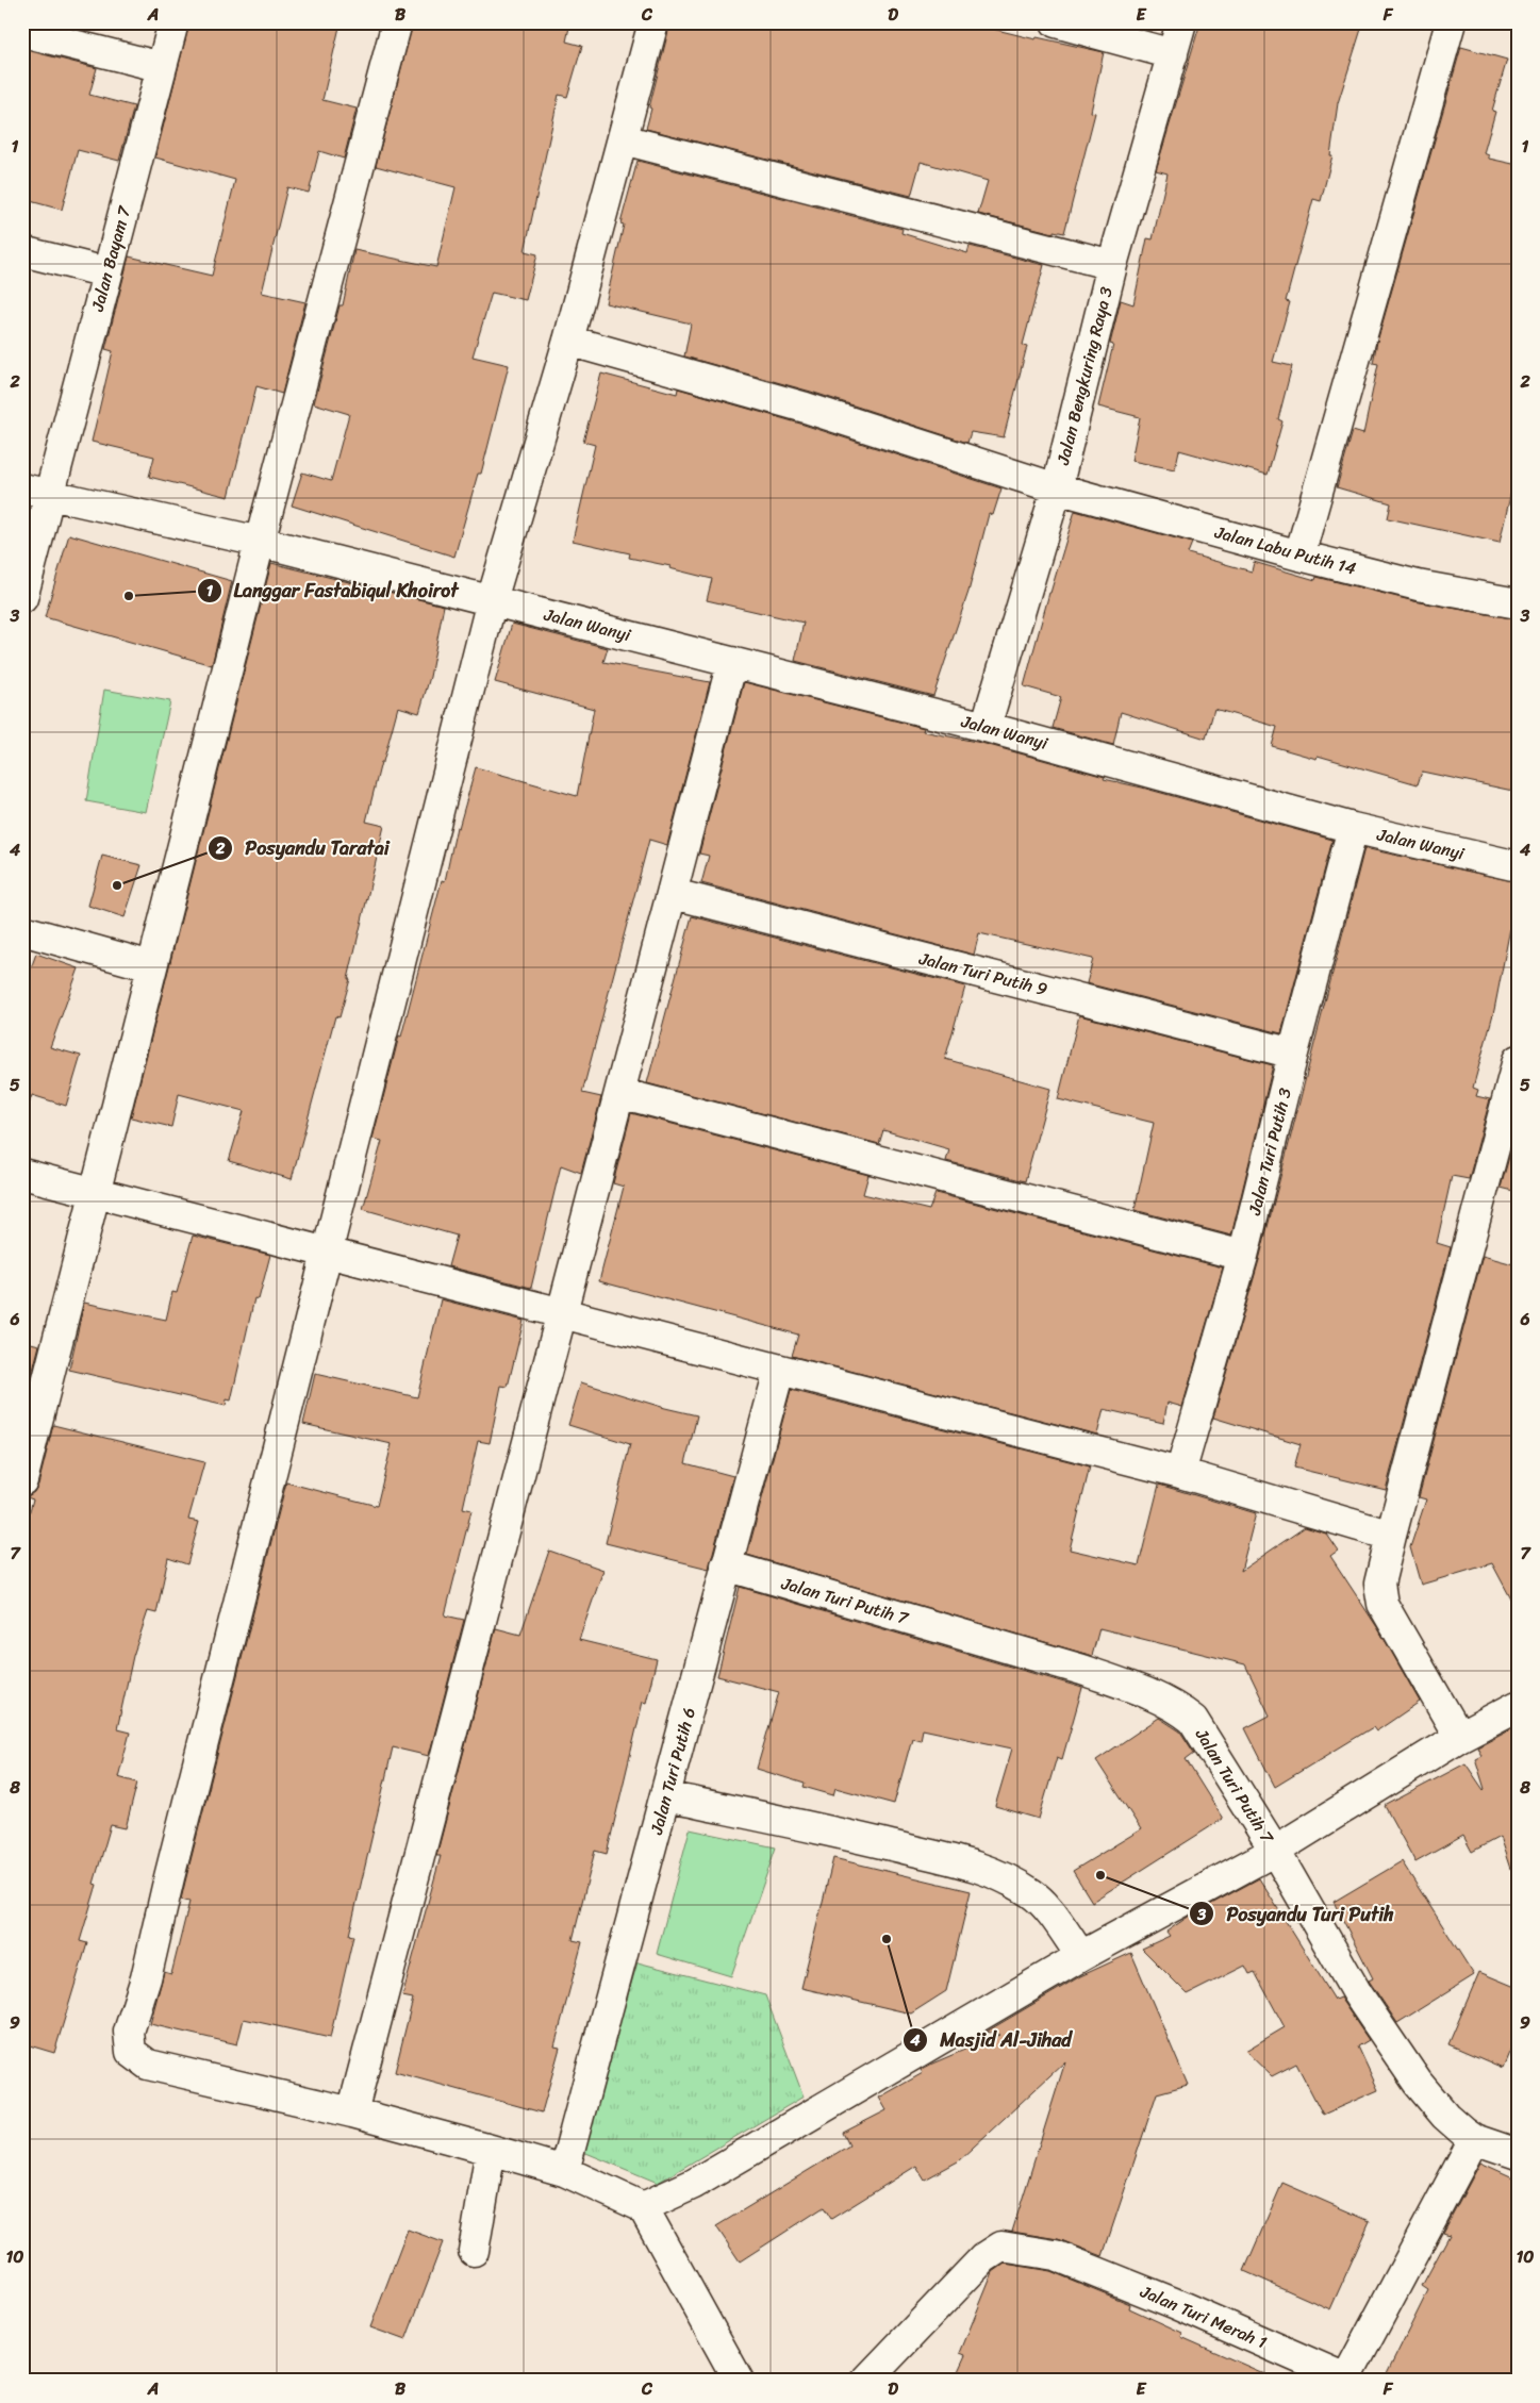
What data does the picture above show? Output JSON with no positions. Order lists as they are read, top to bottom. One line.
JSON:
{"streets":{"street":["Jalan Bayam 7","Jalan Bengkuring Raya 3","Jalan Labu Putih 14","Jalan Wanyi","Jalan Turi Putih 9","Jalan Turi Putih 3","Jalan Turi Putih 7","Jalan Turi Putih 6","Jalan Turi Merah 1"]},"crossings":[["Jalan Bayam 7","Jalan Wanyi"],["Jalan Bengkuring Raya 3","Jalan Labu Putih 14"],["Jalan Bengkuring Raya 3","Jalan Wanyi"],["Jalan Wanyi","Jalan Turi Putih 3"],["Jalan Turi Putih 9","Jalan Turi Putih 3"],["Jalan Turi Putih 7","Jalan Turi Putih 6"]],"places":["Langgar Fastabiqul Khoirot","Posyandu Taratai","Posyandu Turi Putih","Masjid Al-Jihad"],"grid":{"columns":["A","B","C","D","E","F"],"rows":["1","2","3","4","5","6","7","8","9","10"]}}
